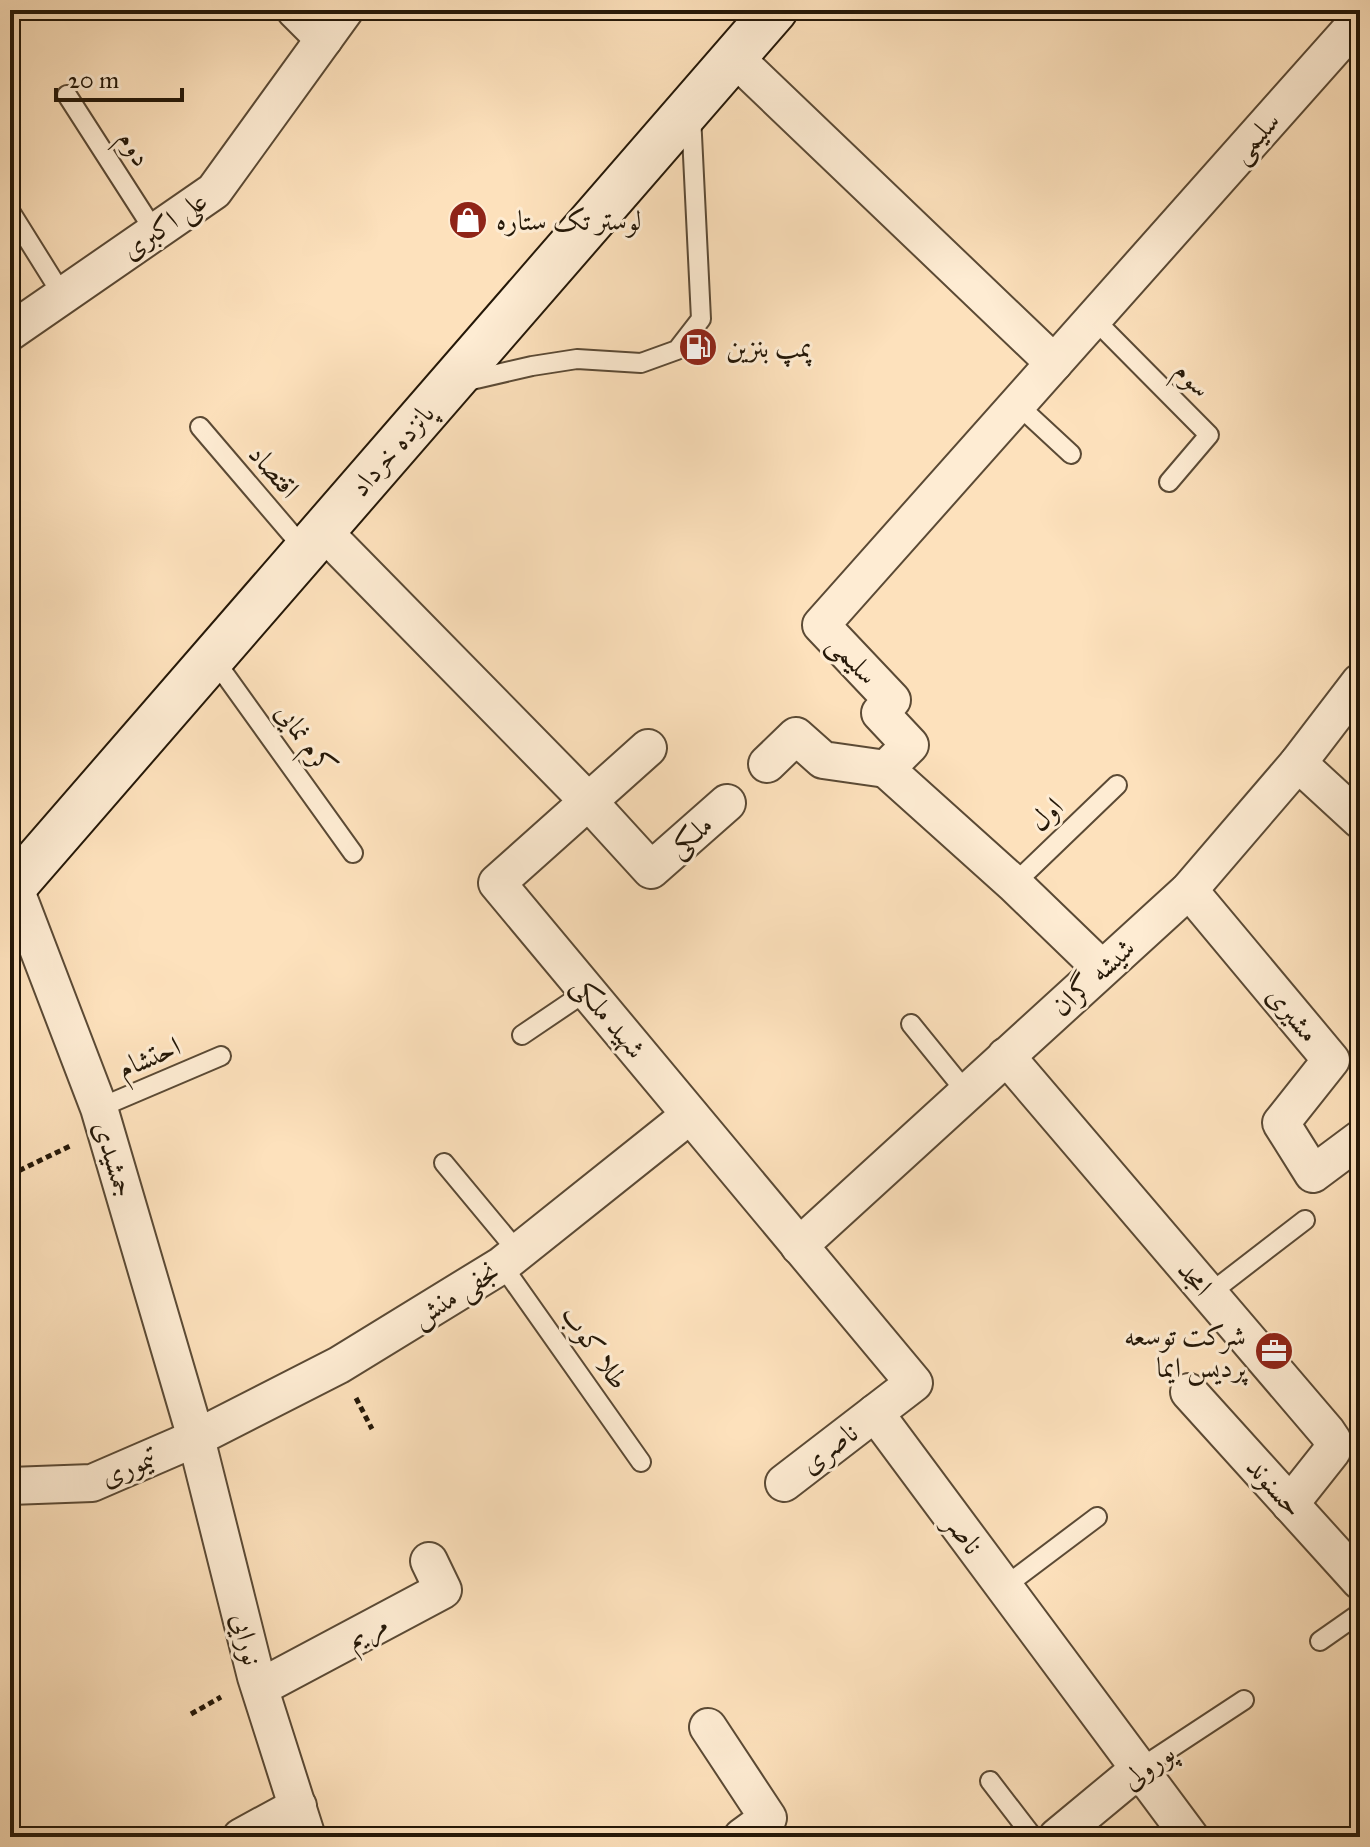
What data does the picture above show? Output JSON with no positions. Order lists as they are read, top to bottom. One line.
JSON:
{"streets":{"main road":["پانزده خرداد"],"street":["سلیمی","علی اکبری","ملکی","شیشه گران","مشیری","شهید ملکی","جمشیدی","امجد","نجفی منش","ناصری","تیموری","حسنوند","ناصر","مریم","نورایی","پورولی"],"lane":["دوم","سوم","اقتصاد","کرم نمایی","اول","احتشام","طلا کوب"]},"crossings":[["سلیمی","سوم"],["دوم","علی اکبری"],["پانزده خرداد","اقتصاد"],["پانزده خرداد","کرم نمایی"],["پانزده خرداد","جمشیدی"],["ملکی","شهید ملکی"],["شیشه گران","مشیری"],["شیشه گران","شهید ملکی"],["شیشه گران","امجد"],["شهید ملکی","نجفی منش"],["احتشام","جمشیدی"],["جمشیدی","نجفی منش"],["جمشیدی","تیموری"],["جمشیدی","نورایی"],["امجد","حسنوند"],["نجفی منش","طلا کوب"],["نجفی منش","تیموری"],["نجفی منش","نورایی"],["ناصری","ناصر"],["تیموری","نورایی"],["ناصر","پورولی"],["مریم","نورایی"]],"places":{"shop":["لوستر تک ستاره"],"fuel station":["پمپ بنزین"],"office":["شرکت توسعه پردیس ایما"]},"scale_bar":"20 m"}
